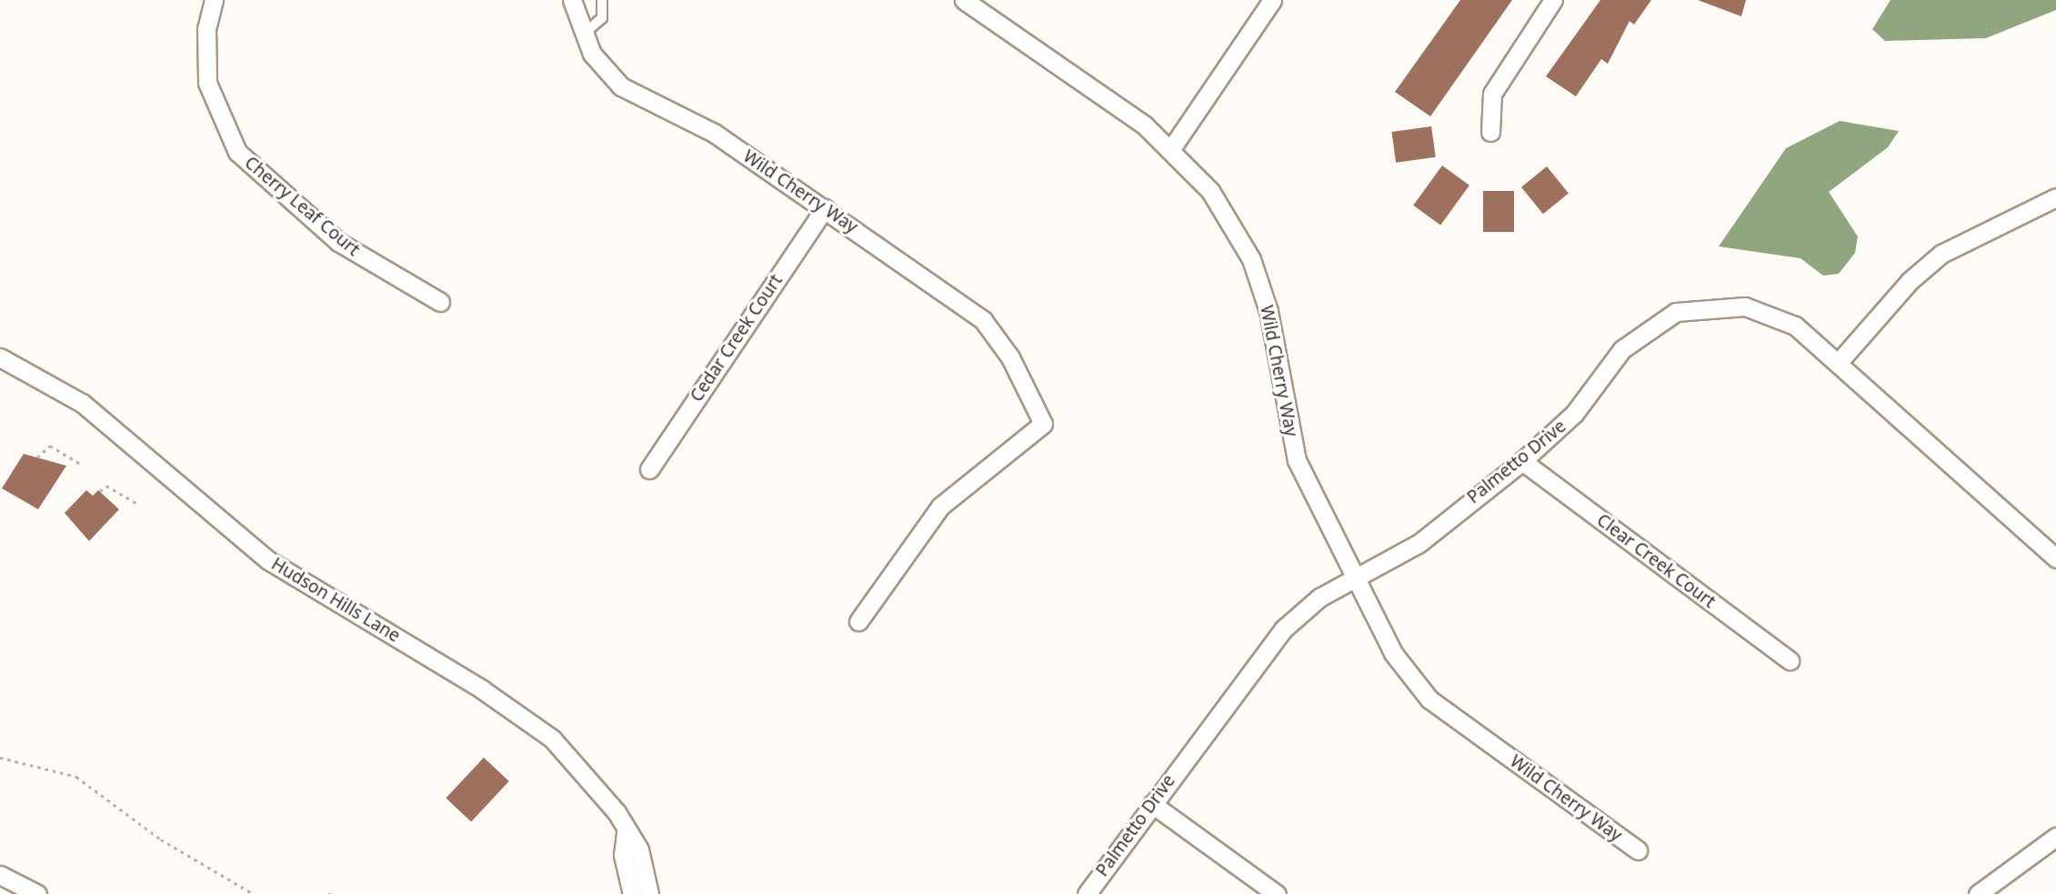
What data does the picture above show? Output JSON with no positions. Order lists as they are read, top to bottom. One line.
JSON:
{"streets":{"street":["Wild Cherry Way","Cherry Leaf Court","Cedar Creek Court","Palmetto Drive","Clear Creek Court","Hudson Hills Lane"]},"crossings":[["Wild Cherry Way","Cedar Creek Court"],["Wild Cherry Way","Palmetto Drive"],["Palmetto Drive","Clear Creek Court"]]}
